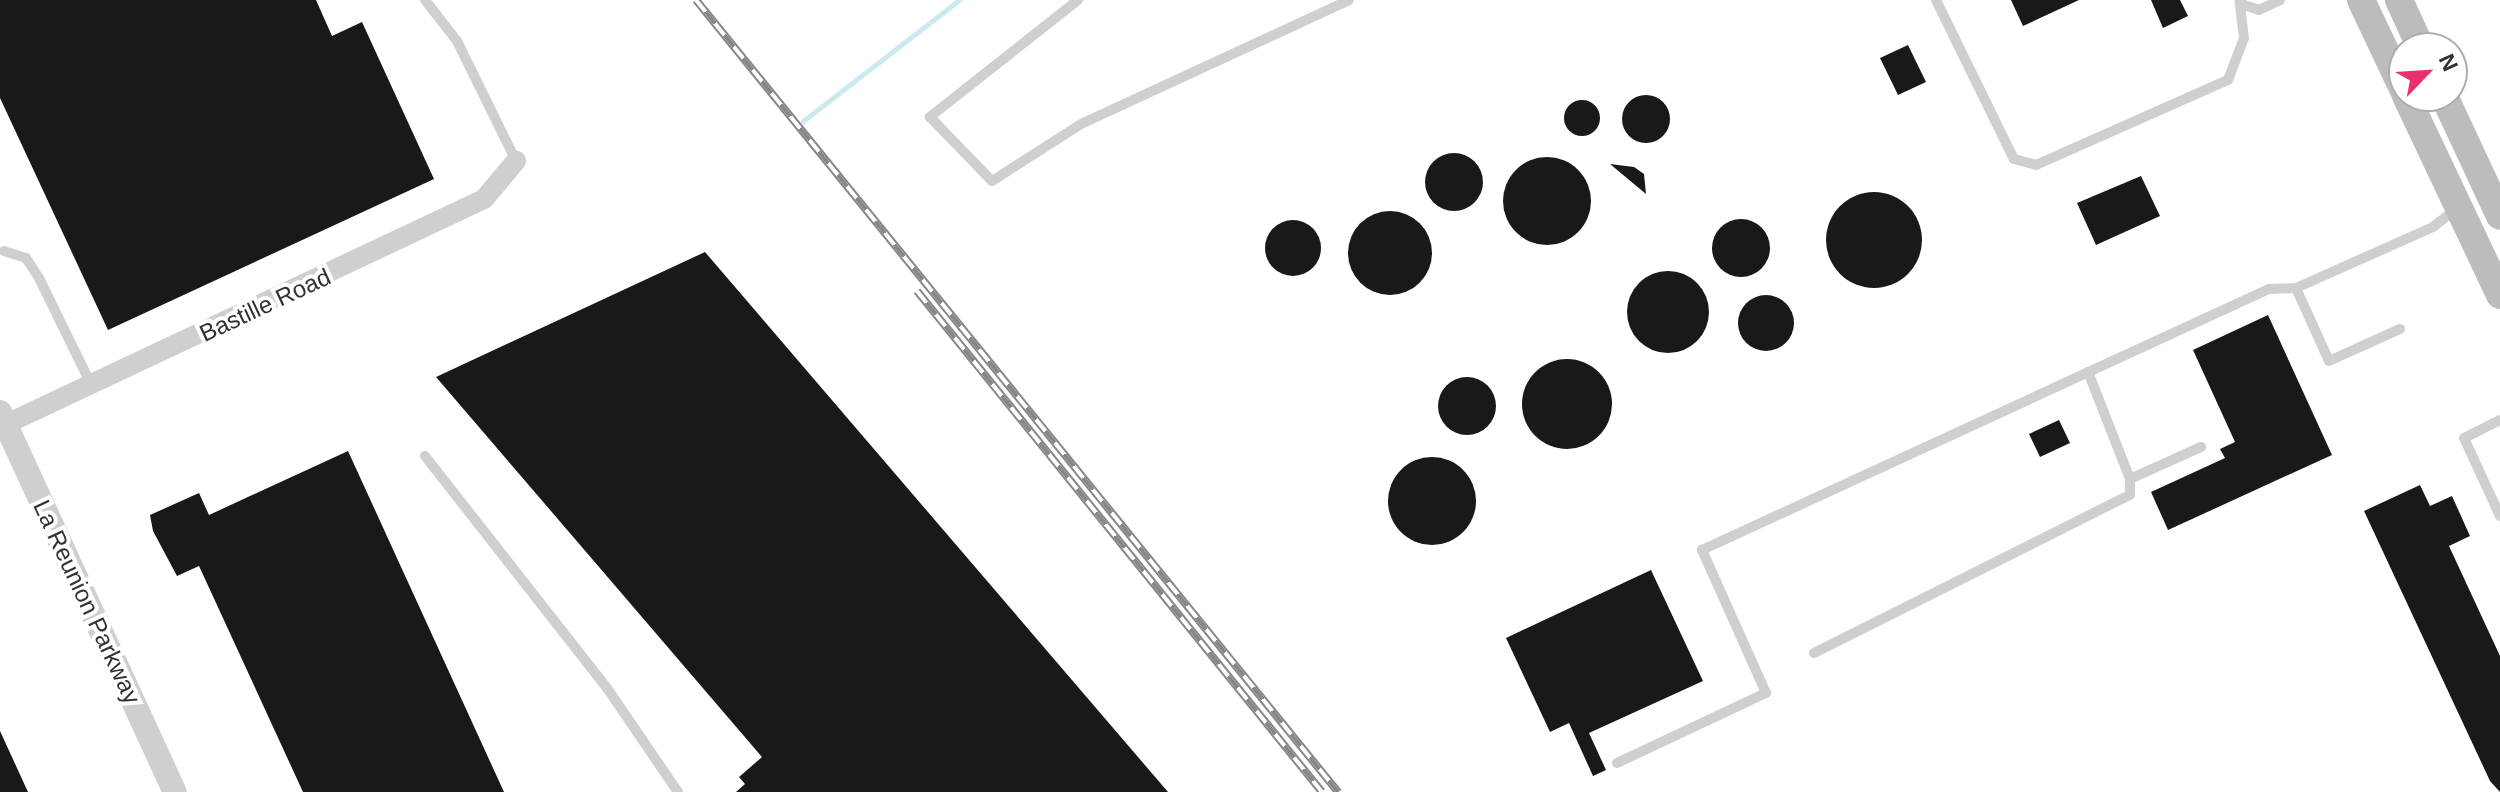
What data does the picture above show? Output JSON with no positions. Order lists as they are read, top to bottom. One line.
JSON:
{"streets":{"street":["Bastille Road","La Reunion Parkway"]},"crossings":[["Bastille Road","La Reunion Parkway"]],"north":"top right"}
